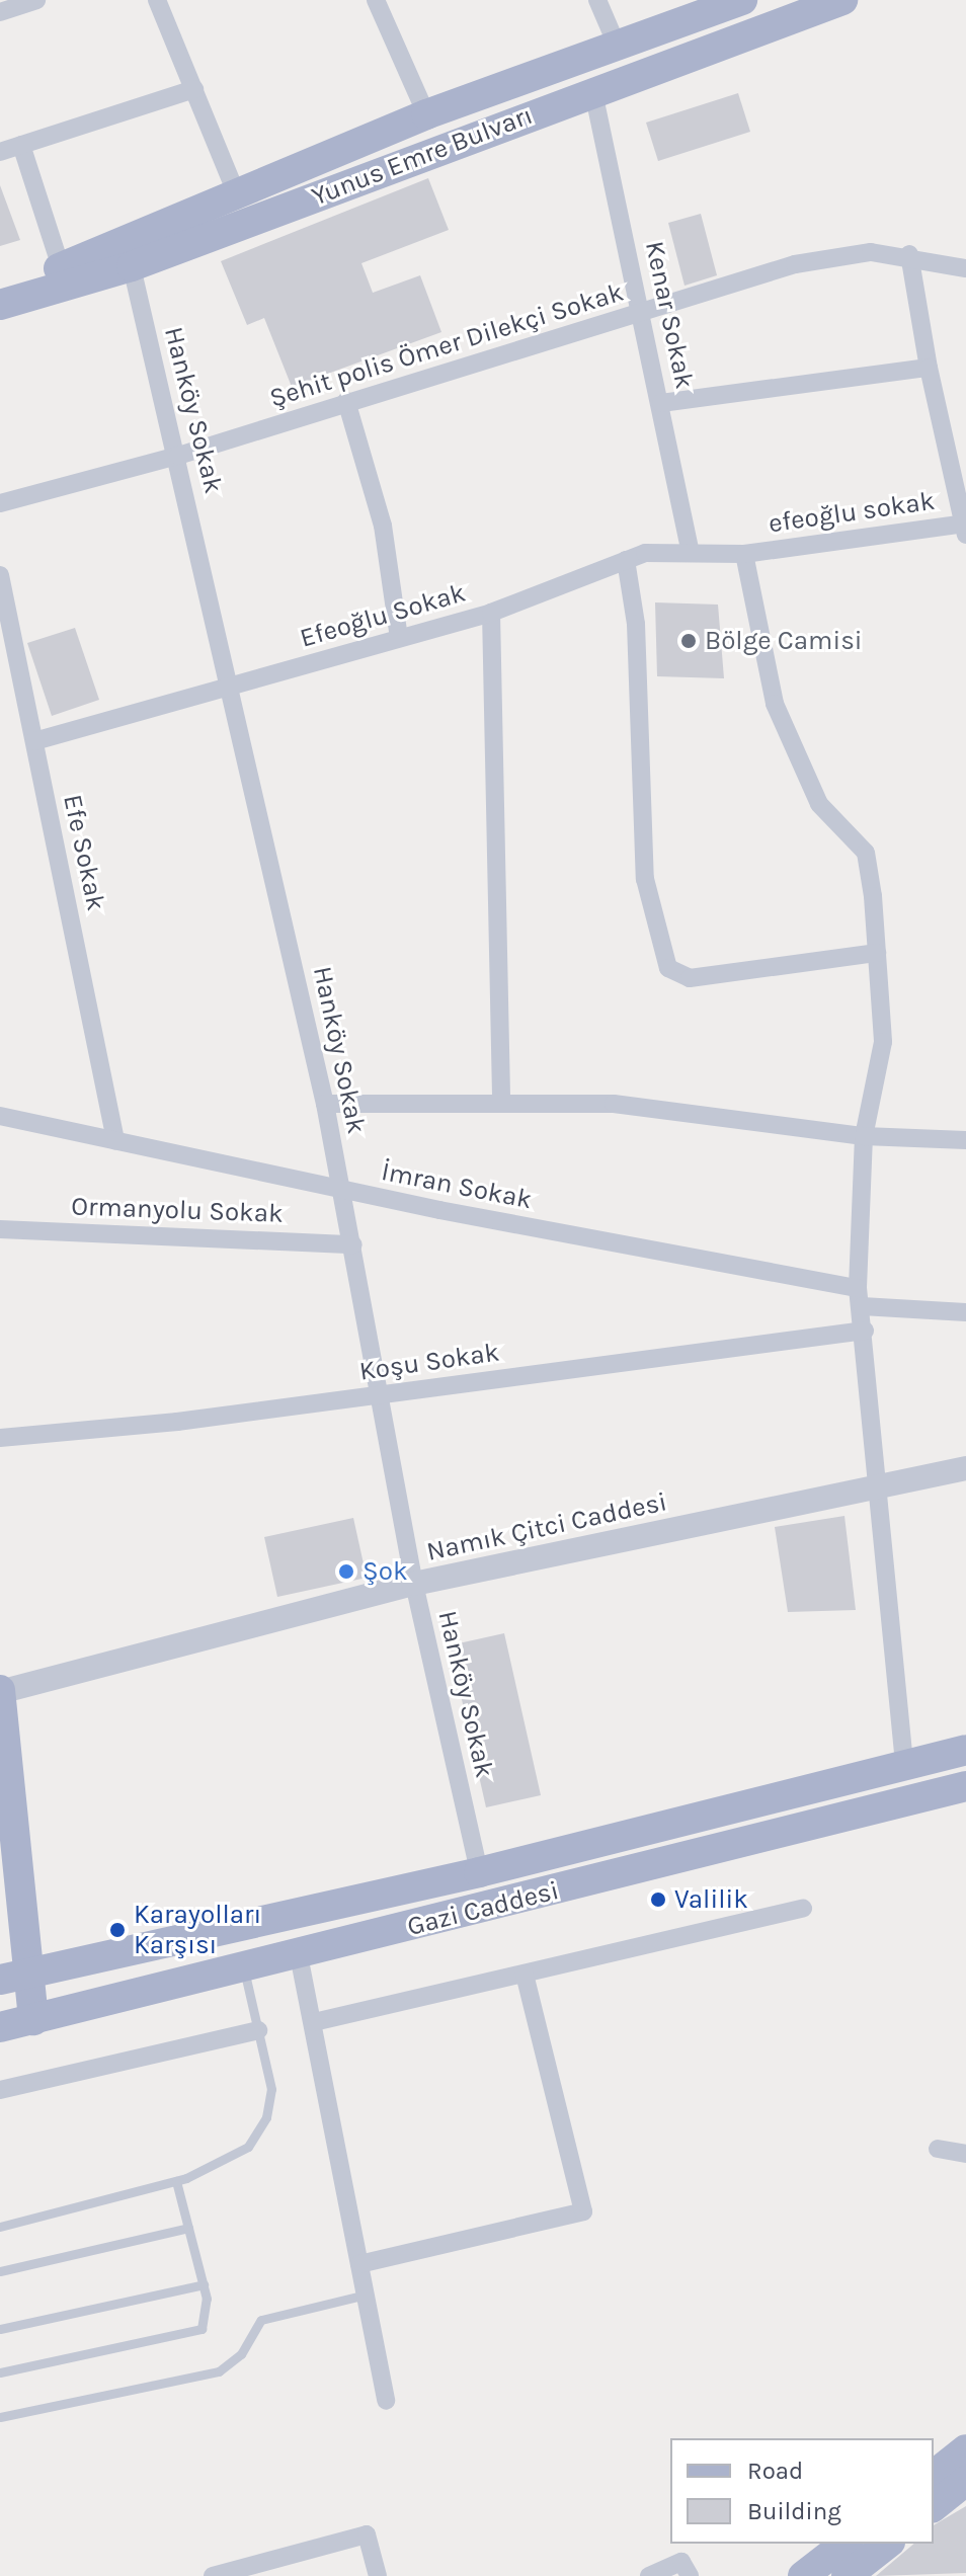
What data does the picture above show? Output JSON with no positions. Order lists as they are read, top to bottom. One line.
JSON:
{"streets":{"main road":["Yunus Emre Bulvarı","Gazi Caddesi"],"street":["Kenar Sokak","Şehit polis Ömer Dilekçi Sokak","Hanköy Sokak","efeoğlu sokak","Efeoğlu Sokak","Efe Sokak","İmran Sokak","Ormanyolu Sokak","Koşu Sokak","Namık Çitci Caddesi"]},"crossings":[["Yunus Emre Bulvarı","Kenar Sokak"],["Yunus Emre Bulvarı","Hanköy Sokak"],["Kenar Sokak","Şehit polis Ömer Dilekçi Sokak"],["Kenar Sokak","Efeoğlu Sokak"],["Şehit polis Ömer Dilekçi Sokak","Hanköy Sokak"],["Hanköy Sokak","Efeoğlu Sokak"],["Hanköy Sokak","İmran Sokak"],["Hanköy Sokak","Ormanyolu Sokak"],["Hanköy Sokak","Koşu Sokak"],["Hanköy Sokak","Namık Çitci Caddesi"],["Hanköy Sokak","Gazi Caddesi"],["efeoğlu sokak","Efeoğlu Sokak"],["Efeoğlu Sokak","Efe Sokak"],["Efe Sokak","İmran Sokak"]],"places":["Bölge Camisi","Şok","Valilik","Karayolları Karşısı"],"legend":["Road","Building"]}
